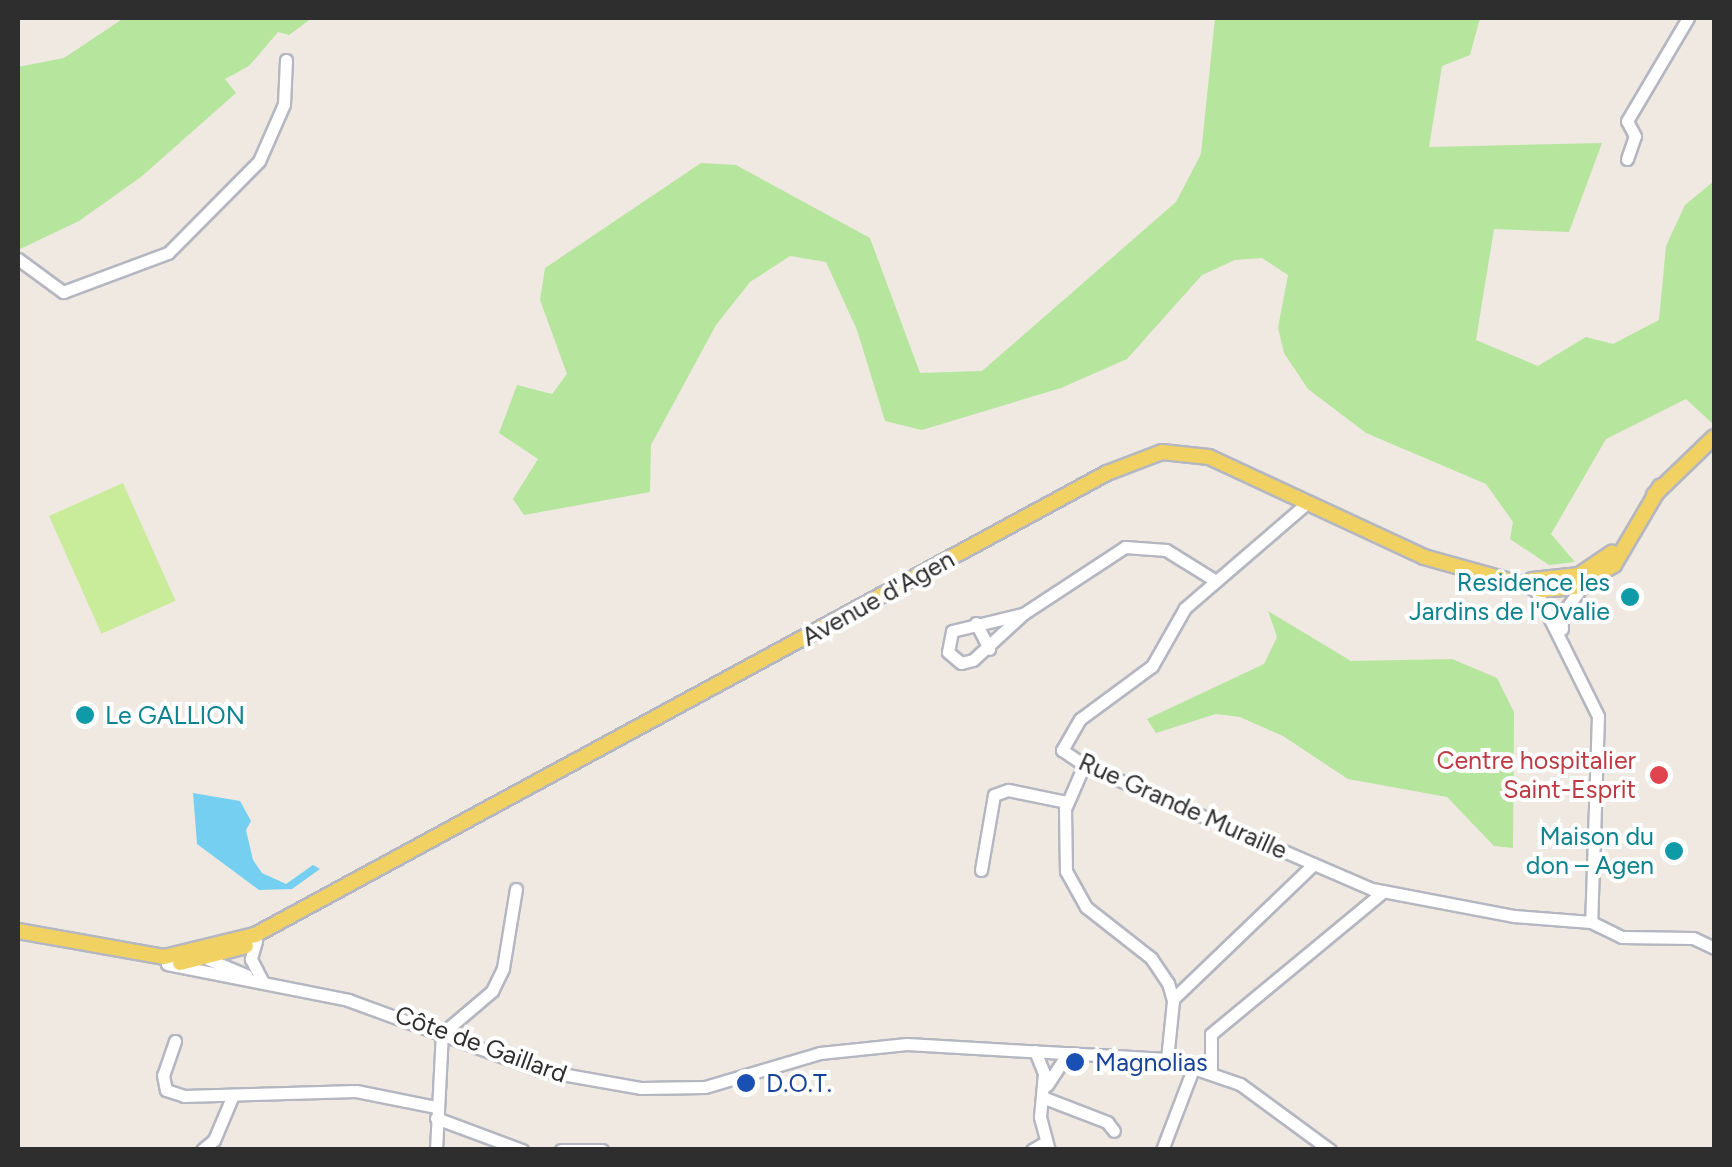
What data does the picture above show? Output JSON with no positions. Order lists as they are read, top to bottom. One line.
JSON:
{"streets":{"main road":["Avenue d'Agen"],"street":["Rue Grande Muraille","Côte de Gaillard"]},"crossings":[["Avenue d'Agen","Rue Grande Muraille"]],"places":["Residence les Jardins de l'Ovalie","Le GALLION","Centre hospitalier Saint-Esprit","Maison du don – Agen","Magnolias","D.O.T."]}
